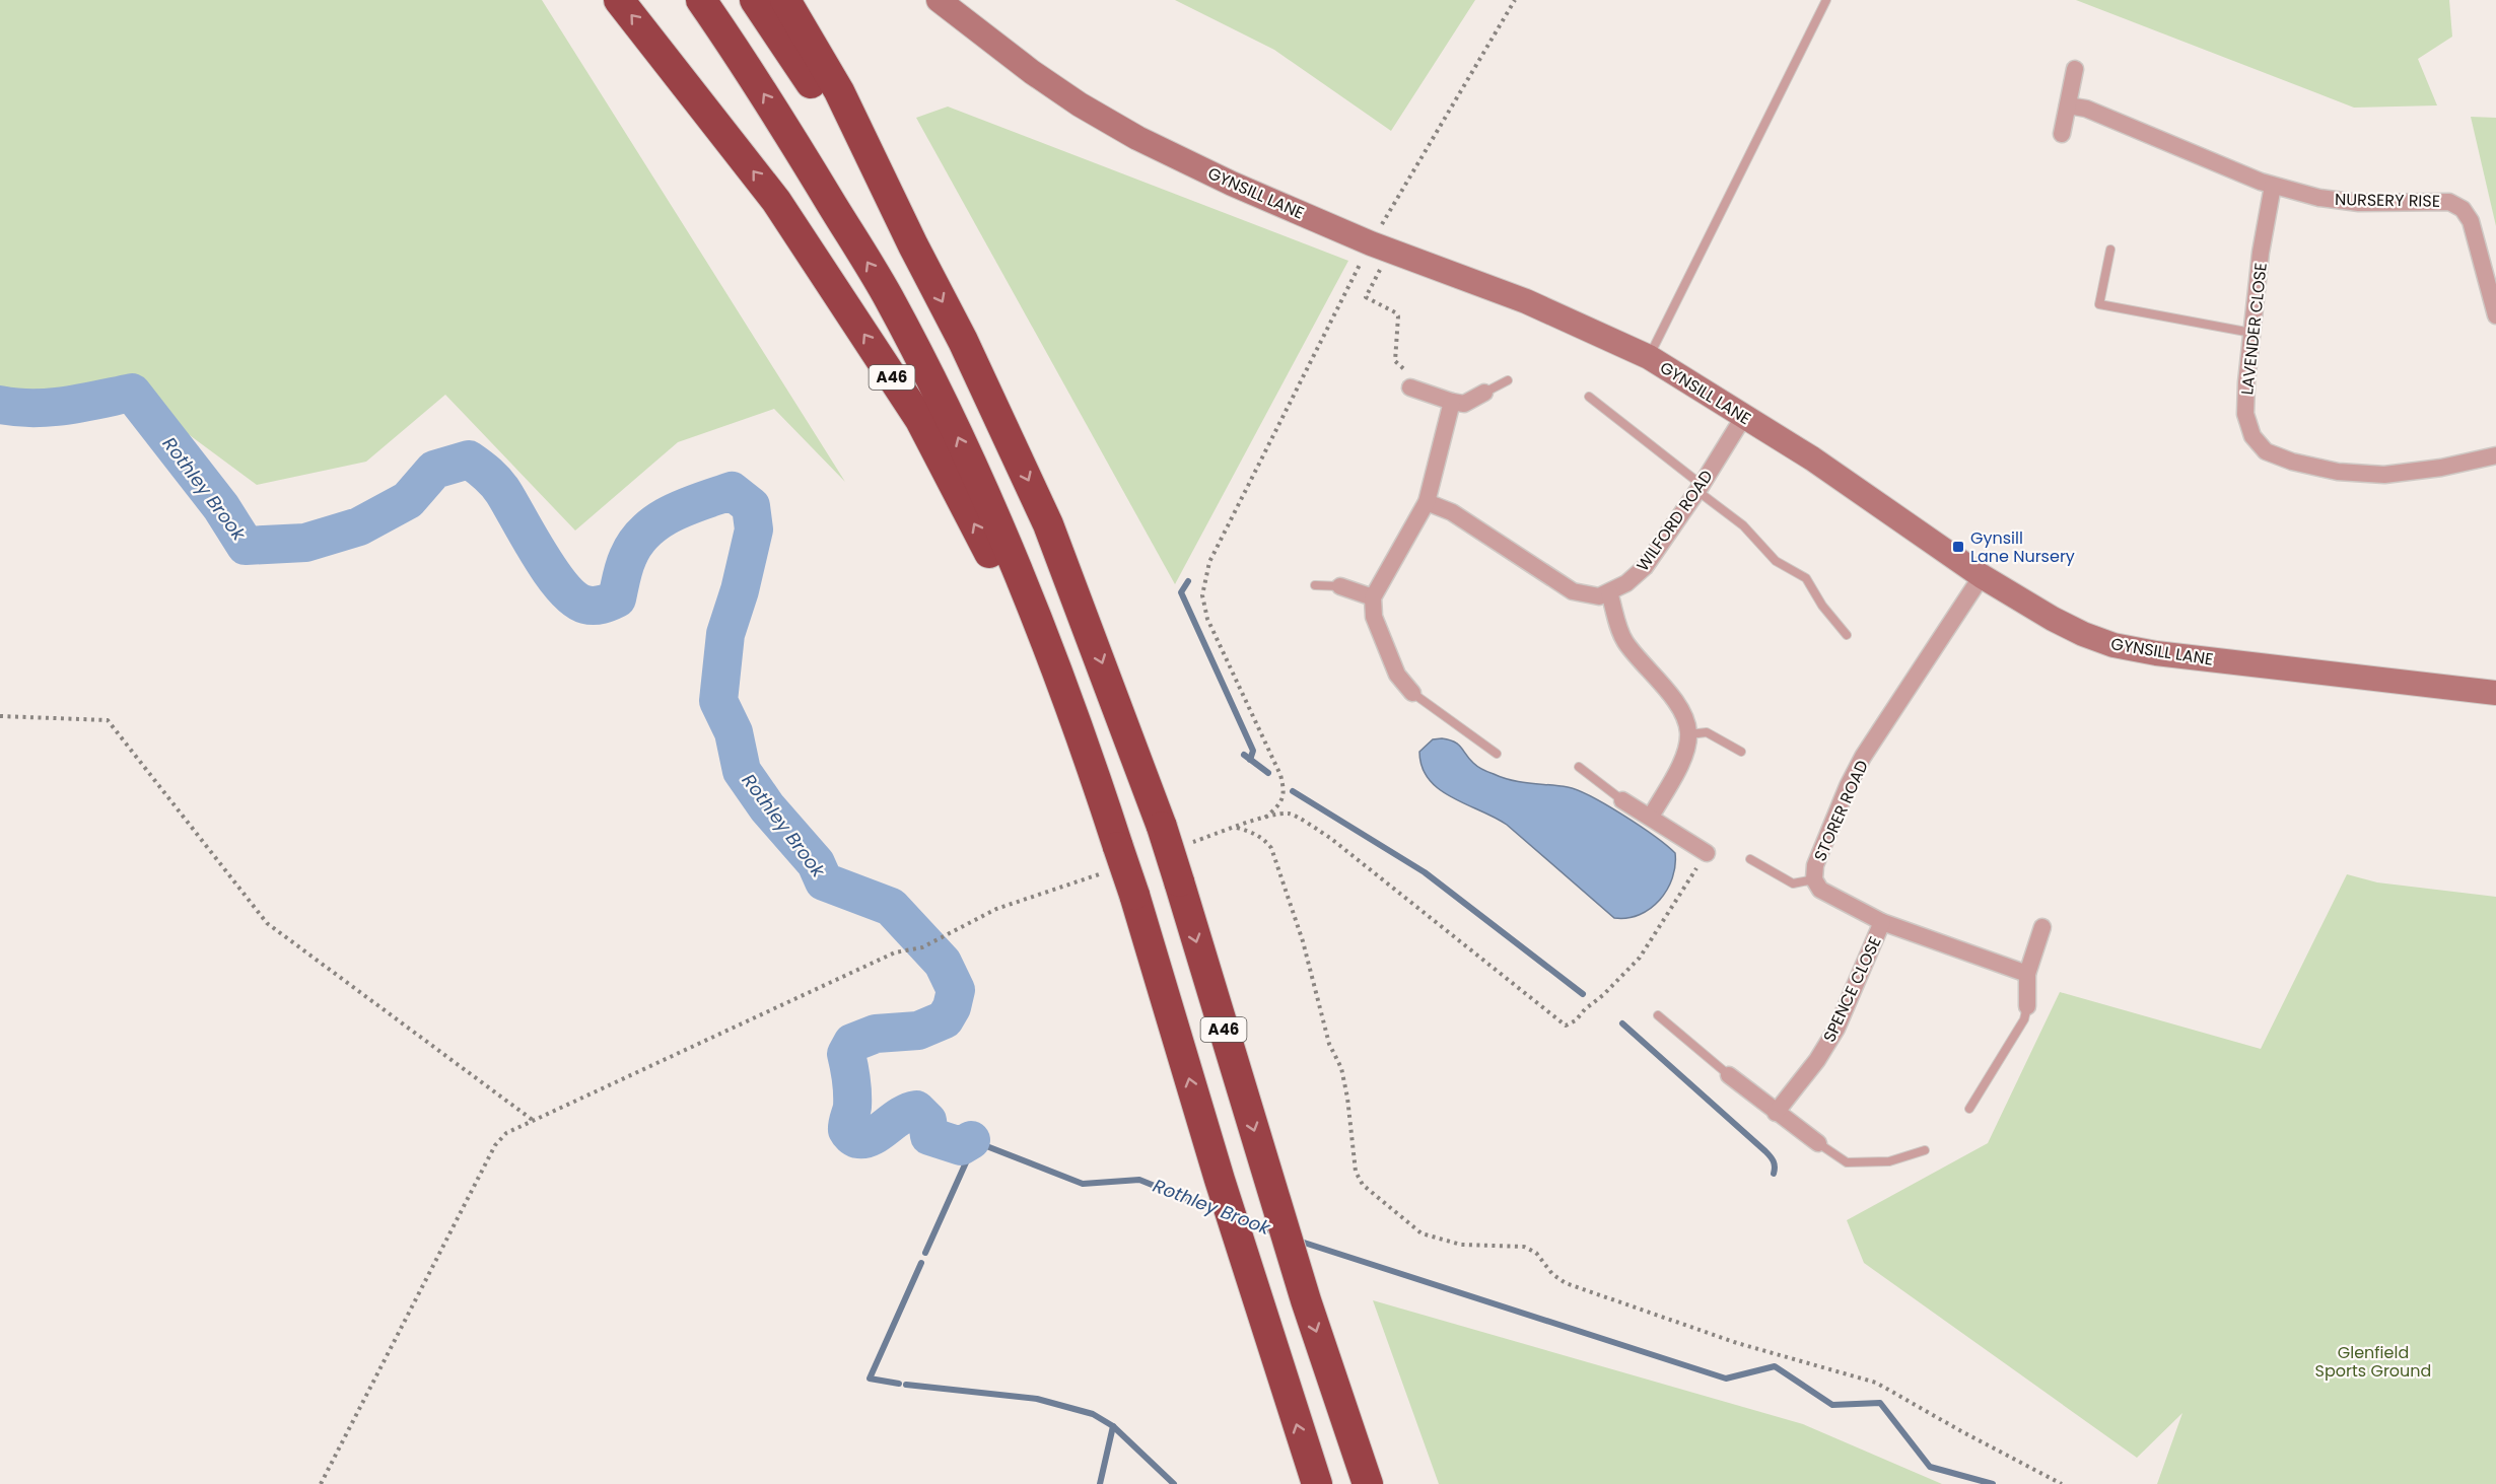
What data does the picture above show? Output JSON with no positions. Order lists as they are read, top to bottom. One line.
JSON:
{"streets":{"highway":["A46"],"street":["GYNSILL LANE","NURSERY RISE","LAVENDER CLOSE","WILFORD ROAD","STORER ROAD","SPENCE CLOSE"]},"crossings":[["GYNSILL LANE","WILFORD ROAD"],["GYNSILL LANE","STORER ROAD"],["NURSERY RISE","LAVENDER CLOSE"],["STORER ROAD","SPENCE CLOSE"]],"water":["Rothley Brook"],"parks":["Glenfield Sports Ground"],"places":{"transit":["Gynsill Lane Nursery"]}}
